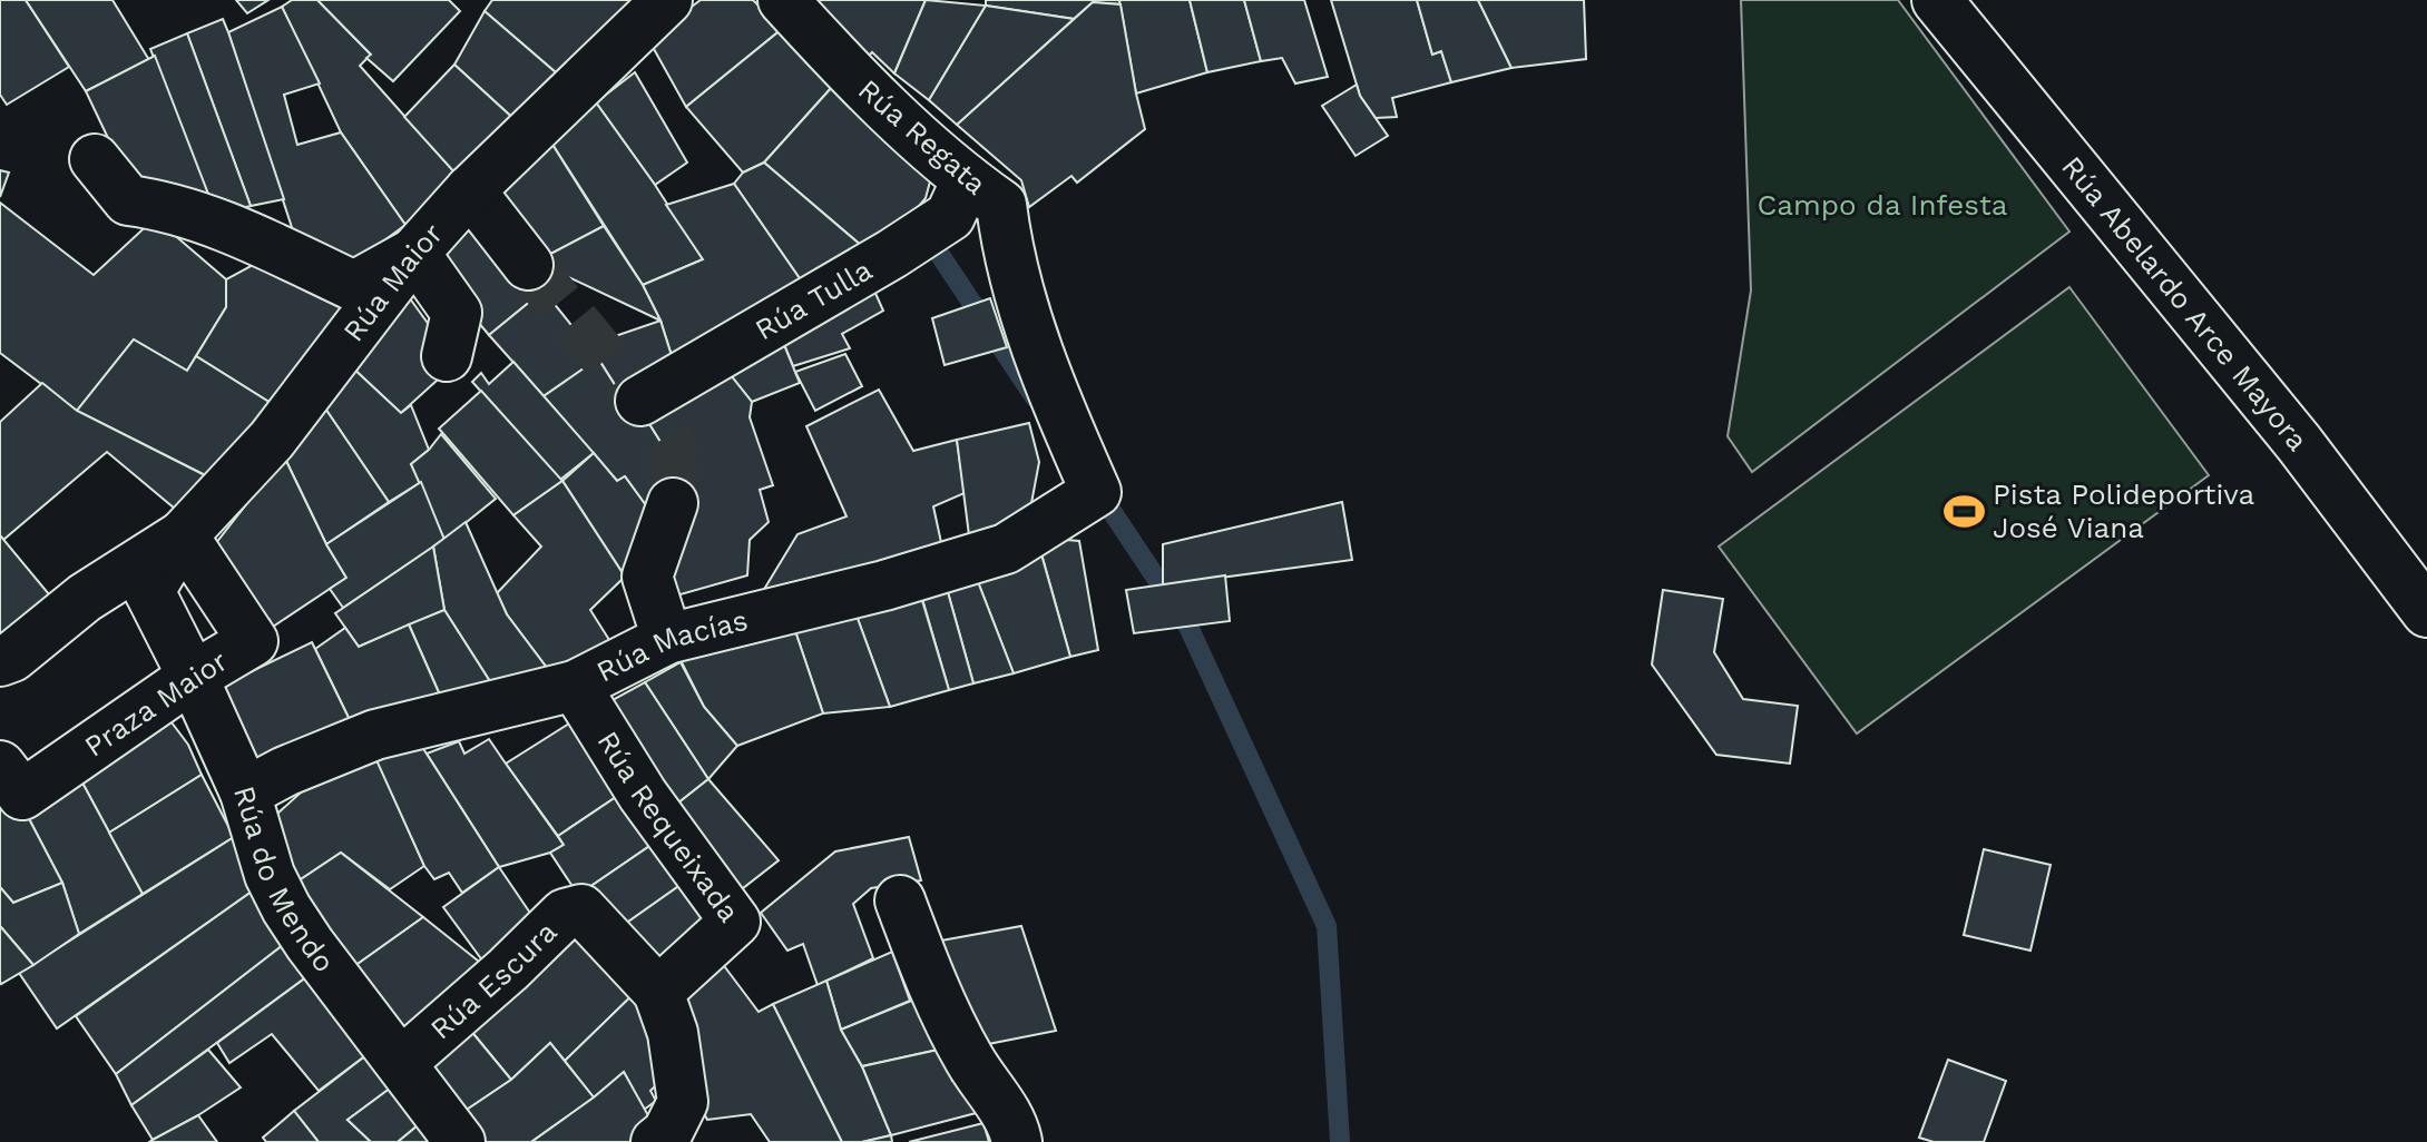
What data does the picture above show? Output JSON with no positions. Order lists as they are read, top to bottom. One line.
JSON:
{"streets":{"street":["Rúa Regata","Rúa Maior","Rúa Tulla","Rúa Abelardo Arce Mayora","Rúa Macías","Praza Maior","Rúa Requeixada","Rúa do Mendo","Rúa Escura"]},"crossings":[["Rúa Regata","Rúa Tulla"],["Rúa Regata","Rúa Macías"],["Rúa Maior","Praza Maior"],["Rúa Maior","Rúa do Mendo"],["Rúa Macías","Rúa Requeixada"],["Rúa Macías","Rúa do Mendo"],["Praza Maior","Rúa do Mendo"],["Rúa Requeixada","Rúa Escura"],["Rúa do Mendo","Rúa Escura"]],"parks":["Campo da Infesta"],"places":{"sports":["Pista Polideportiva José Viana"]}}
